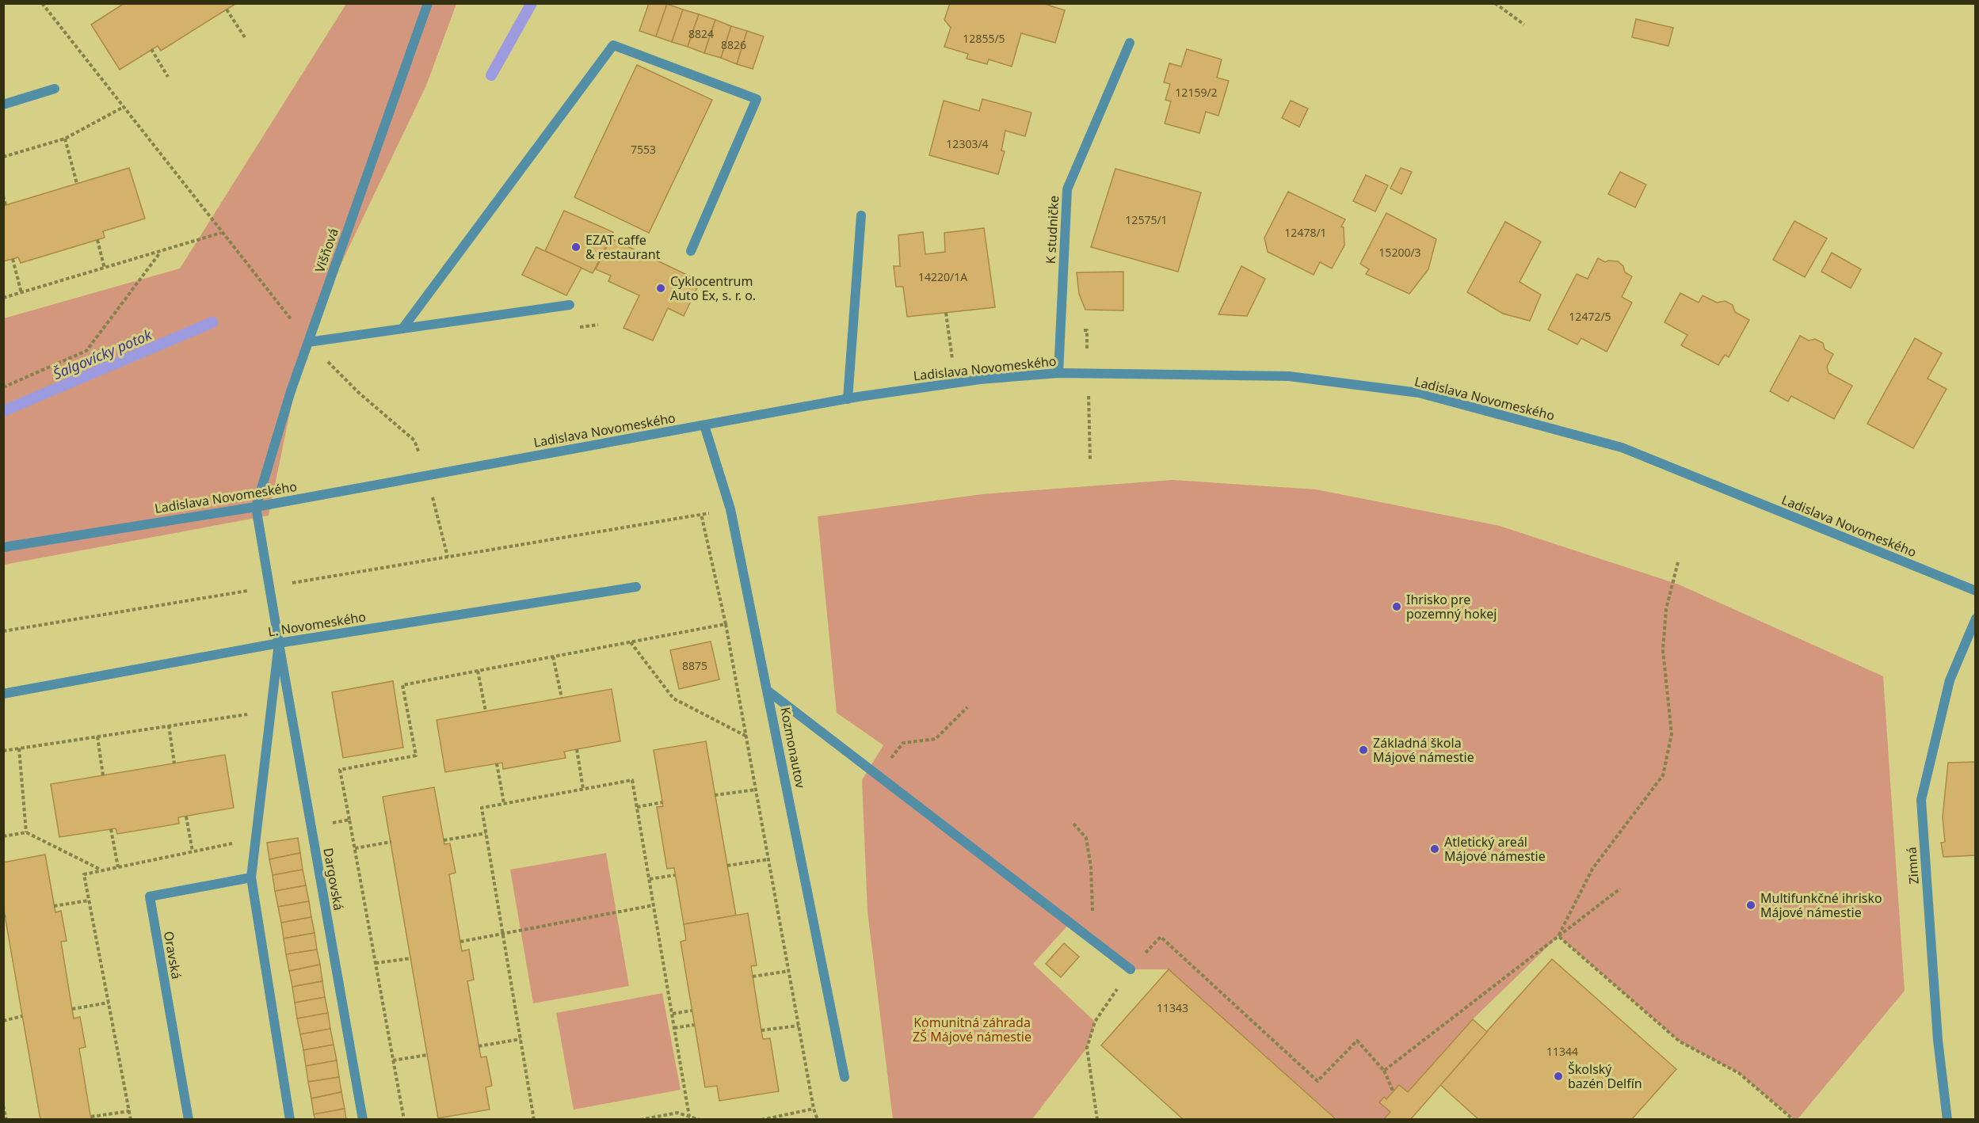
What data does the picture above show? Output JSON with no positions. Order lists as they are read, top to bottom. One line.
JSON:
{"streets":{"street":["K studničke","Višňová","Ladislava Novomeského","L. Novomeského","Kozmonautov","Zimná","Dargovská","Oravská"]},"crossings":[["K studničke","Ladislava Novomeského"],["Višňová","Ladislava Novomeského"],["Višňová","Dargovská"],["Ladislava Novomeského","Kozmonautov"],["Ladislava Novomeského","Dargovská"],["L. Novomeského","Dargovská"],["Dargovská","Oravská"]],"water":["Šalgovícky potok"],"parks":["Komunitná záhrada ZŠ Májové námestie"],"places":["EZAT caffe & restaurant","Cyklocentrum Auto Ex, s. r. o.","Ihrisko pre pozemný hokej","Základná škola Májové námestie","Atletický areál Májové námestie","Multifunkčné ihrisko Májové námestie","Školský bazén Delfín"],"house_numbers":["8824","12855/5","8826","12159/2","12303/4","7553","12575/1","12478/1","15200/3","14220/1A","12472/5","8875","11343","11344"]}
